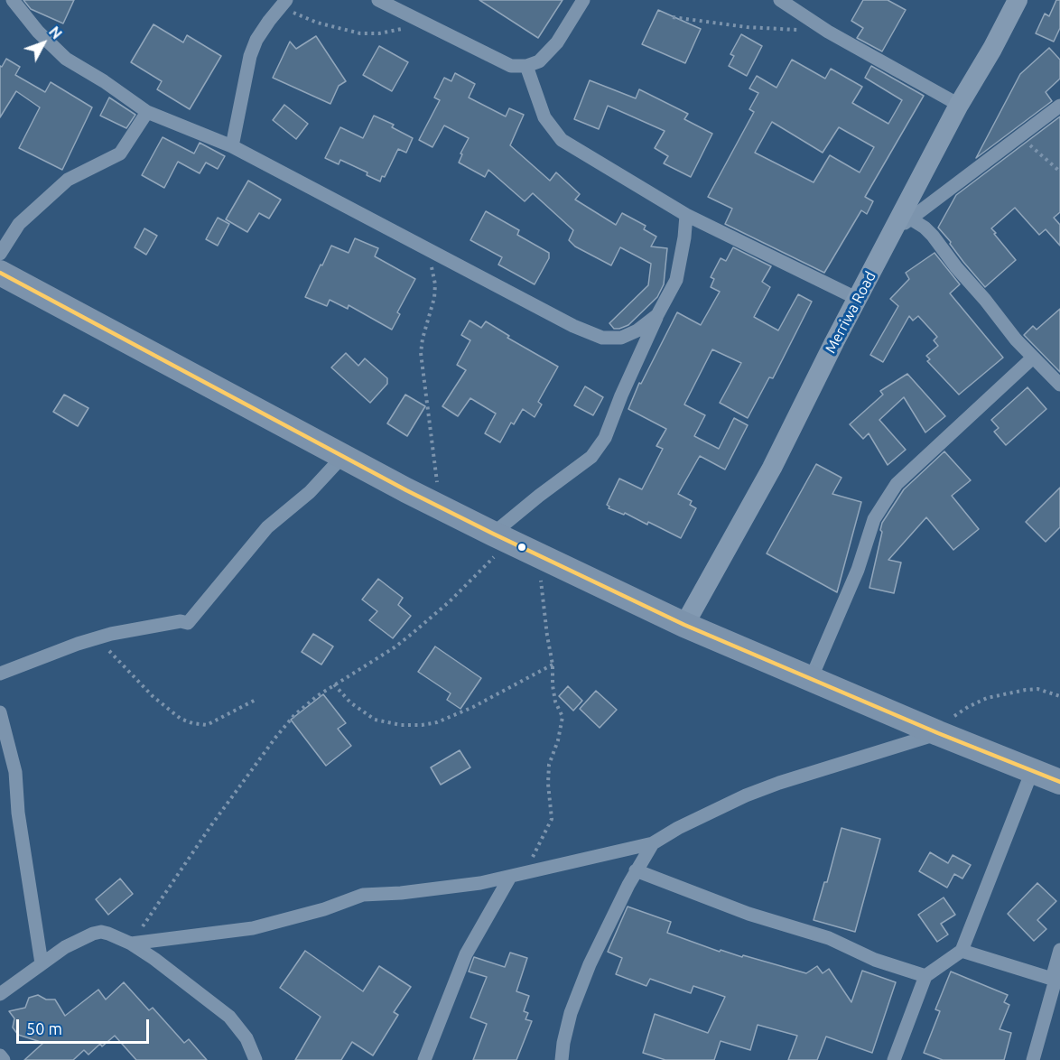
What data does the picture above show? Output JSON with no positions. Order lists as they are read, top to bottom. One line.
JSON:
{"streets":{"street":["Merriwa Road"]},"scale_bar":"50 m","north":"top right"}
